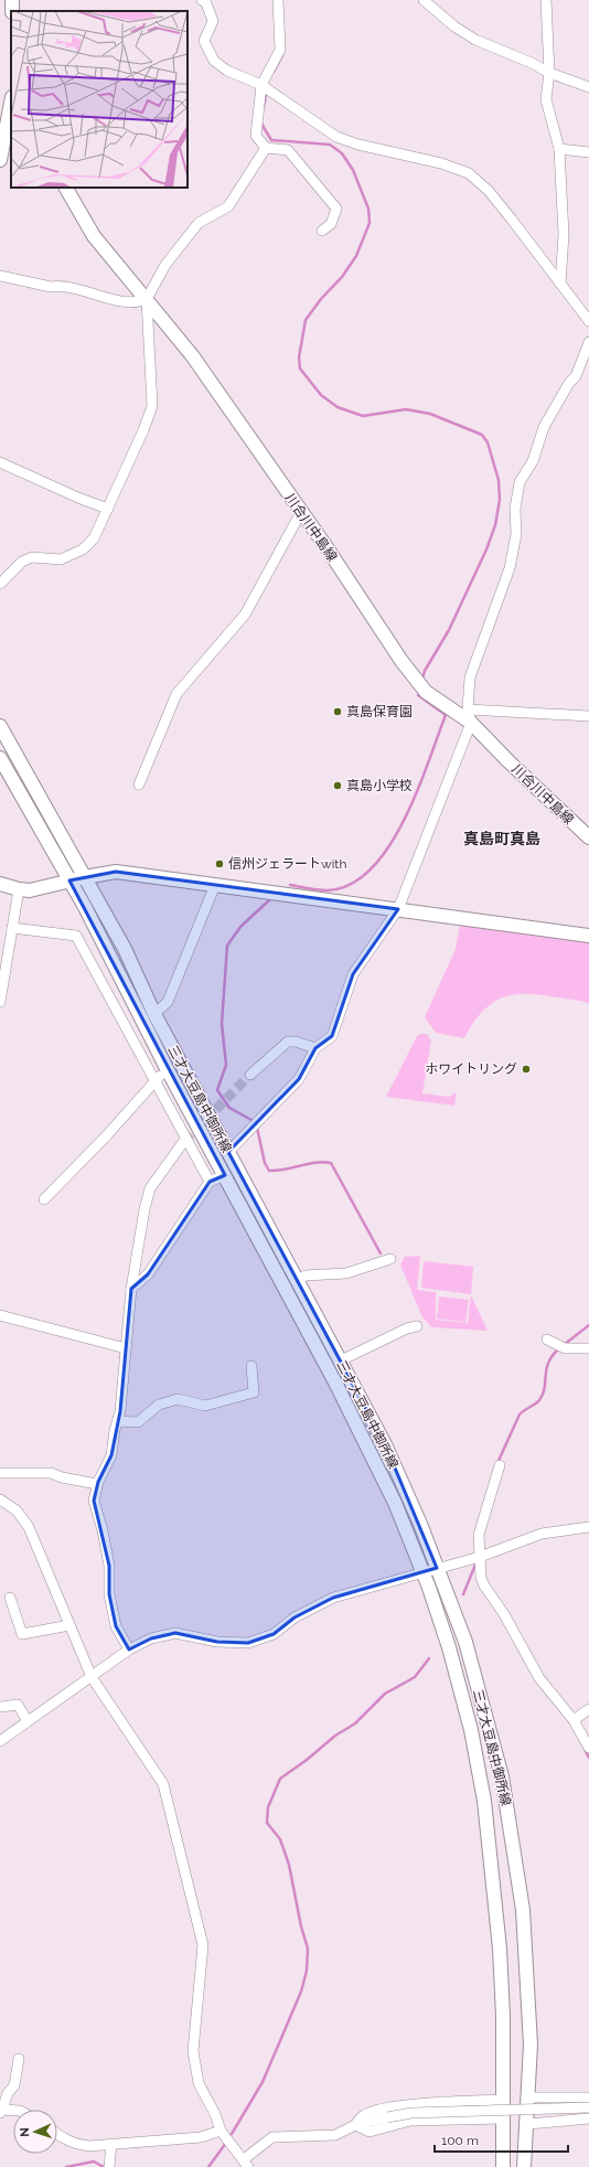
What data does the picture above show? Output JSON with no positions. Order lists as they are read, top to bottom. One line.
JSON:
{"streets":{"main road":["川合川中島線","三才大豆島中御所線"]},"districts":["真島町真島"],"places":["真島保育園","真島小学校","信州ジェラートwith","ホワイトリング"],"scale_bar":"100 m","north":"left"}
